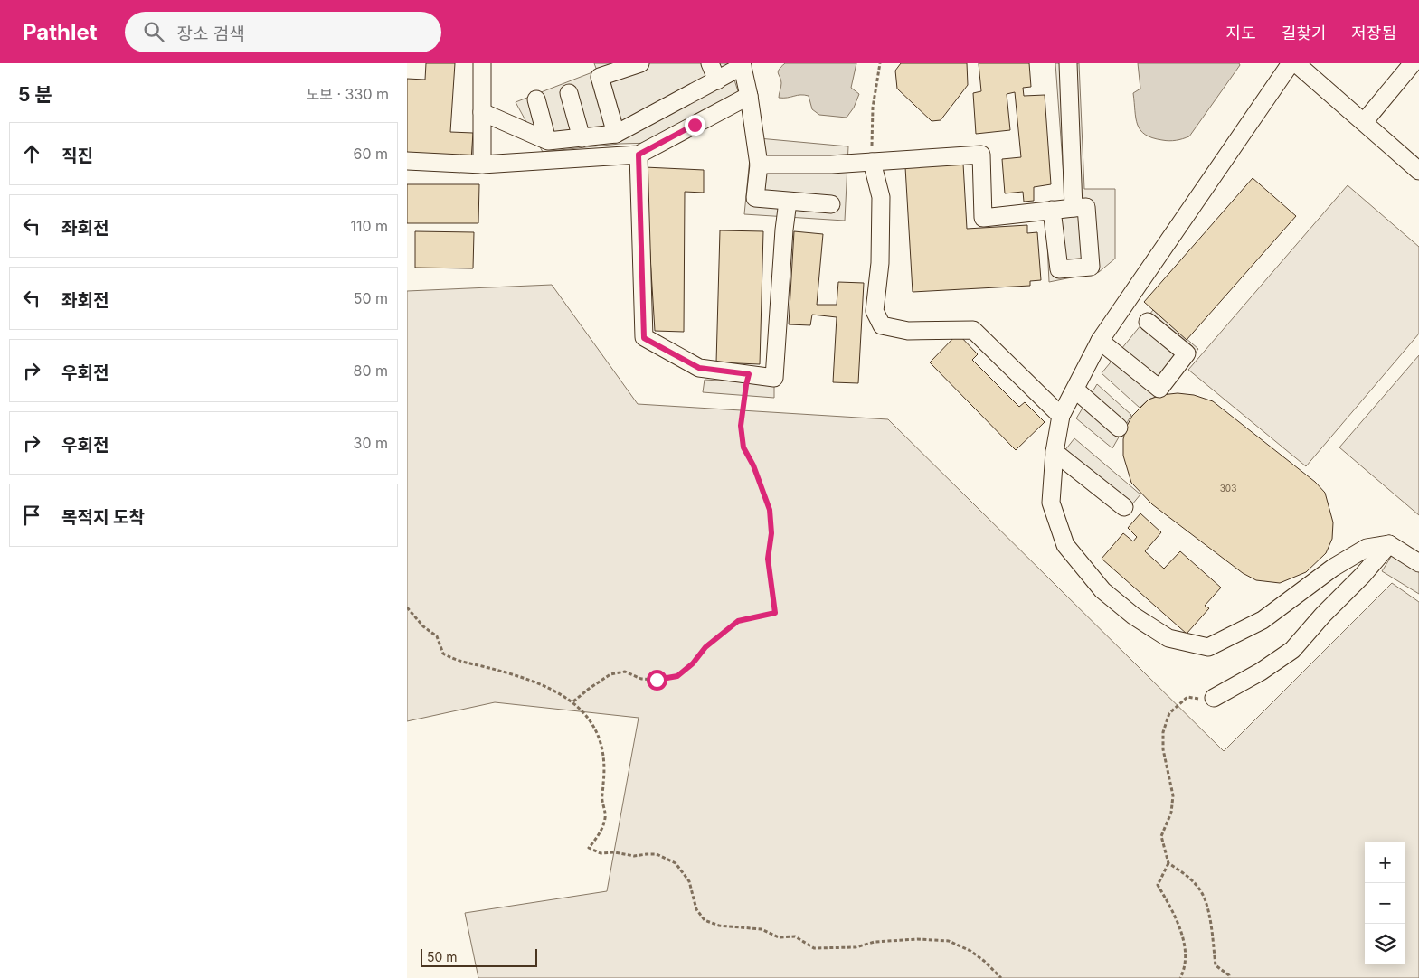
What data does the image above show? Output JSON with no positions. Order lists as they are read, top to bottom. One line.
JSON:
{"house_numbers":["303"],"scale_bar":"50 m","page":{"header":"Pathlet","search":"장소 검색","nav":["지도","길찾기","저장됨"],"heading":["5 분","도보 · 330 m"],"list":[["직진","60 m"],["좌회전","110 m"],["좌회전","50 m"],["우회전","80 m"],["우회전","30 m"],"목적지 도착"],"map_buttons":["+","−"],"scale":"50 m"}}
